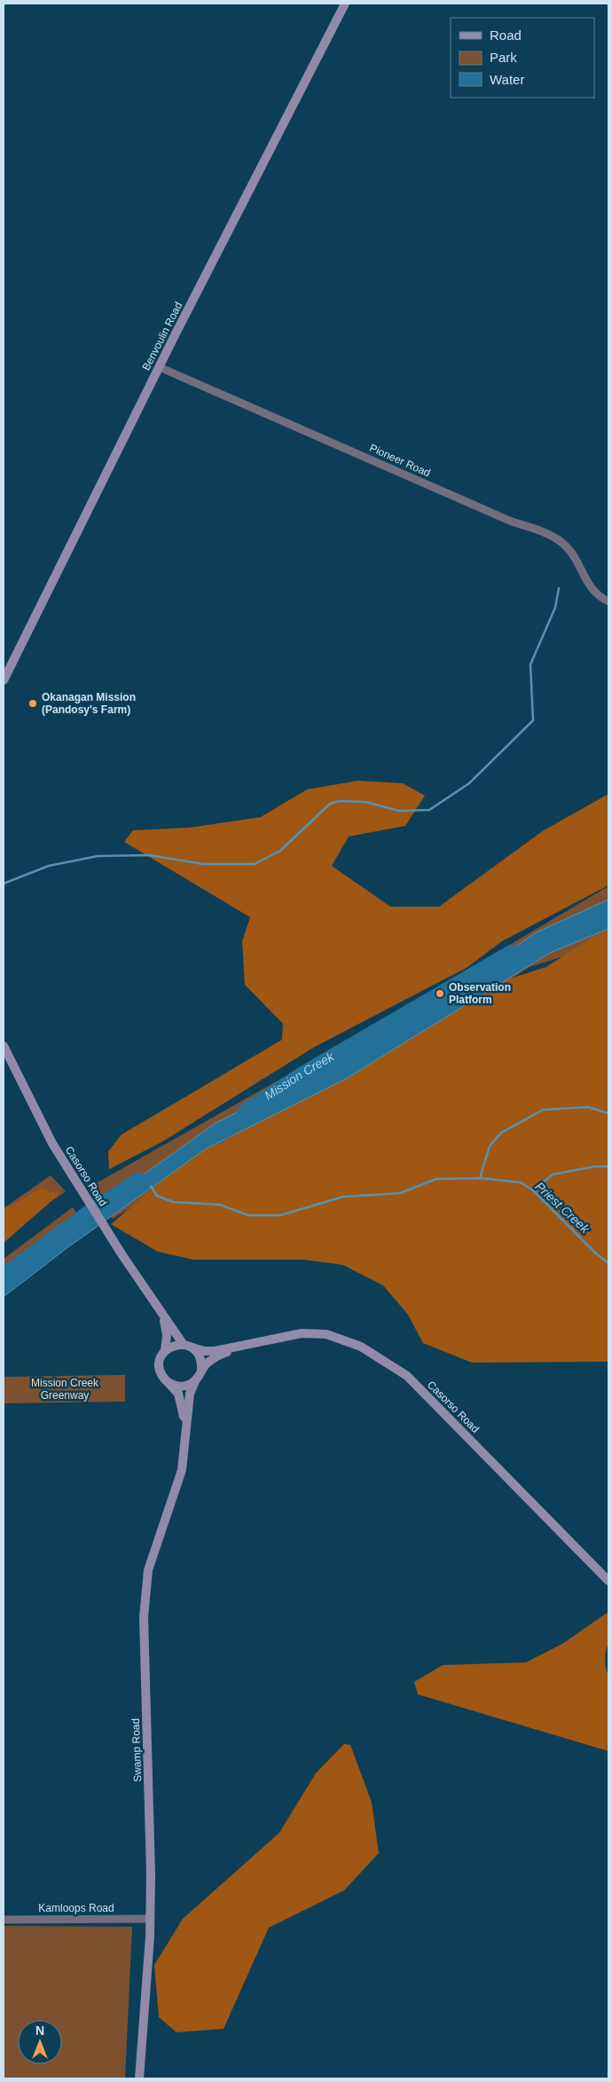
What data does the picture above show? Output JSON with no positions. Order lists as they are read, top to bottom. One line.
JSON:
{"streets":{"main road":["Benvoulin Road","Casorso Road","Swamp Road"],"street":["Pioneer Road","Kamloops Road"]},"crossings":[["Benvoulin Road","Pioneer Road"],["Casorso Road","Swamp Road"],["Swamp Road","Kamloops Road"]],"water":["Mission Creek","Priest Creek"],"parks":["Mission Creek Greenway"],"places":["Okanagan Mission (Pandosy's Farm)","Observation Platform"],"legend":["Road","Park","Water"],"north":"top"}
